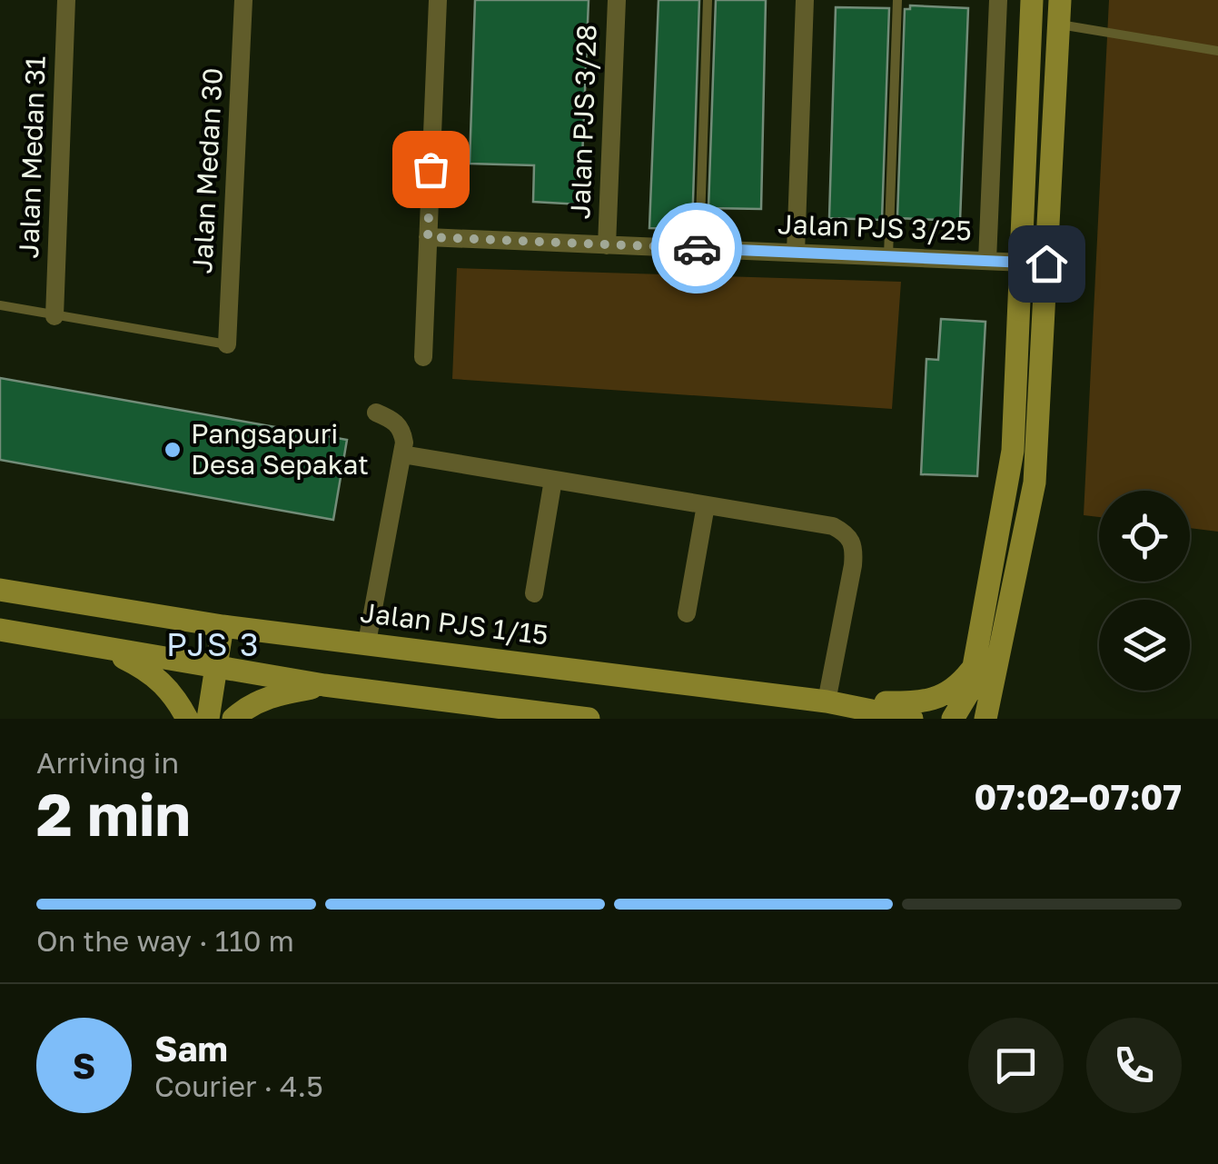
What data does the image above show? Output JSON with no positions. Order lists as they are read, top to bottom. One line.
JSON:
{"streets":{"main road":["Jalan PJS 1/15"],"street":["Jalan PJS 3/28","Jalan Medan 31","Jalan Medan 30","Jalan PJS 3/25"]},"crossings":[["Jalan PJS 3/28","Jalan PJS 3/25"]],"districts":["PJS 3"],"places":["Pangsapuri Desa Sepakat"],"page":{"heading":["2 min","Arriving in","07:02–07:07"],"panel":["Sam","Courier · 4.5"],"bar":"On the way · 110 m","round":"S"}}
